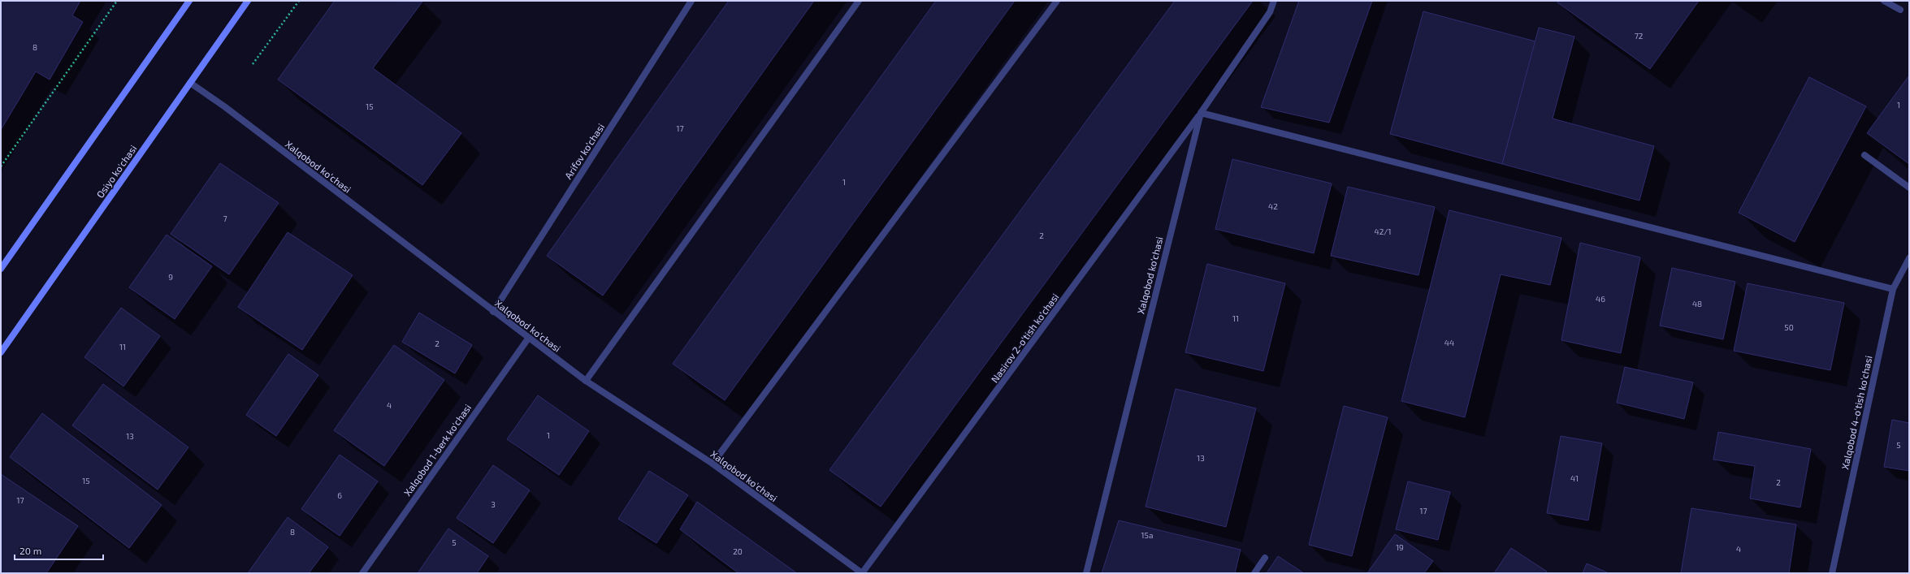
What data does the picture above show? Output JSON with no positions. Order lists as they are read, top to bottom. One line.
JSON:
{"streets":{"main road":["Osiyo ko'chasi"],"street":["Arifov ko‘chasi","Xalqobod ko'chasi","Nasirov 2-o'tish ko'chasi","Xalqobod 4-o'tish ko'chasi","Xalqobod 1-berk ko'chasi"]},"crossings":[["Arifov ko‘chasi","Xalqobod ko'chasi"],["Xalqobod ko'chasi","Osiyo ko'chasi"],["Xalqobod ko'chasi","Nasirov 2-o'tish ko'chasi"],["Xalqobod ko'chasi","Xalqobod 1-berk ko'chasi"]],"house_numbers":["72","8","1","15","17","1","42","7","42/1","2","9","46","48","11","50","44","2","11","4","1","13","5","13","41","15","2","6","17","3","17","8","15a","5","19","4","20"],"scale_bar":"20 m"}
